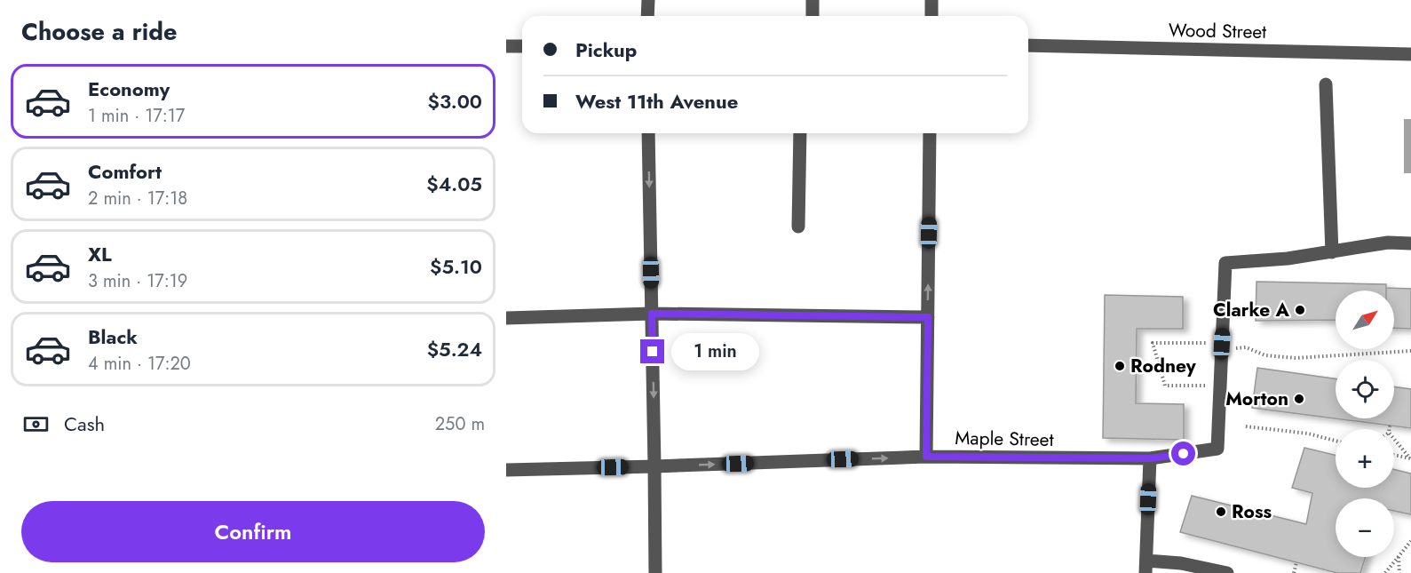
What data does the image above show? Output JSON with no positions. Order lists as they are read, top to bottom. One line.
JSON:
{"streets":{"street":["Wood Street","Maple Street"]},"one_way":["Maple Street"],"places":["Clarke A","Rodney","Morton","Ross"],"north":"top right","page":{"heading":"Choose a ride","banner":["Pickup","West 11th Avenue"],"list":[{"name":"Economy","note":"1 min · 17:17","value":"$3.00"},{"name":"Comfort","note":"2 min · 17:18","value":"$4.05"},{"name":"XL","note":"3 min · 17:19","value":"$5.10"},{"name":"Black","note":"4 min · 17:20","value":"$5.24"}],"map_buttons":["+","−"],"bubble":"1 min","pay":["Cash","250 m"],"buttons":"Confirm"}}
